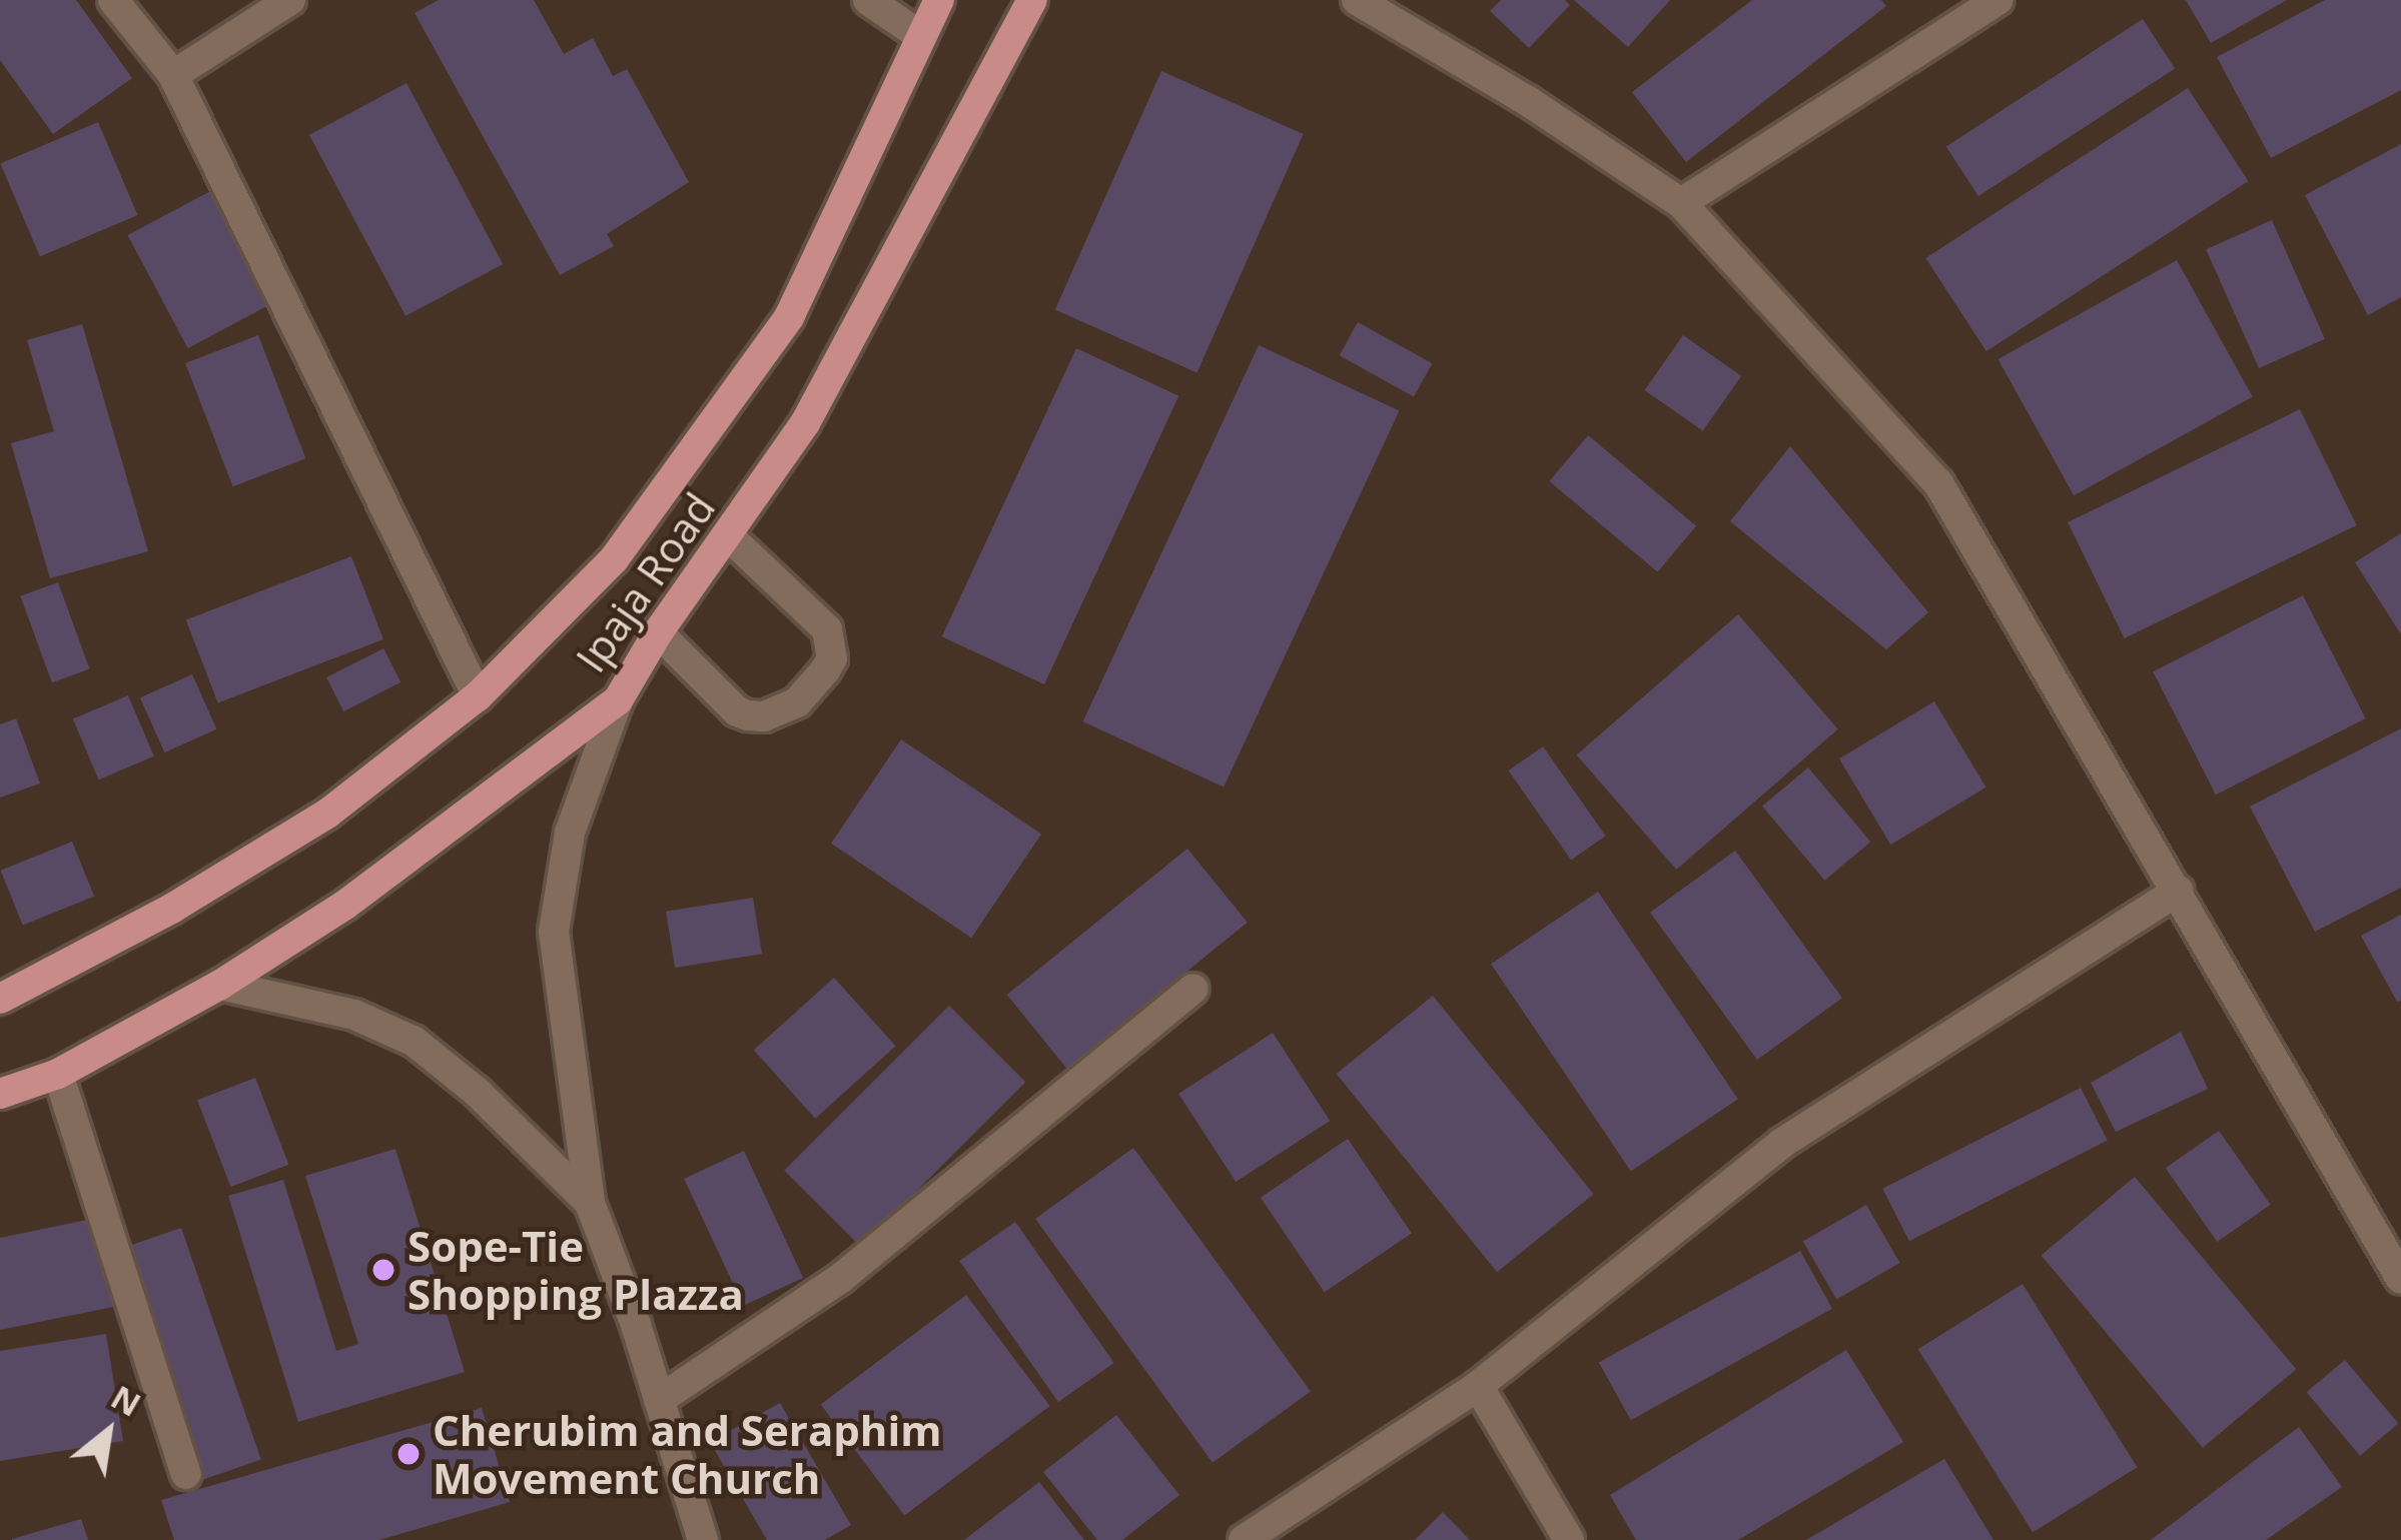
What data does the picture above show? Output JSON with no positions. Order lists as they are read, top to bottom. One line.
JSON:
{"streets":{"main road":["Ipaja Road"]},"places":["Sope-Tie Shopping Plazza","Cherubim and Seraphim Movement Church"],"north":"top right"}
